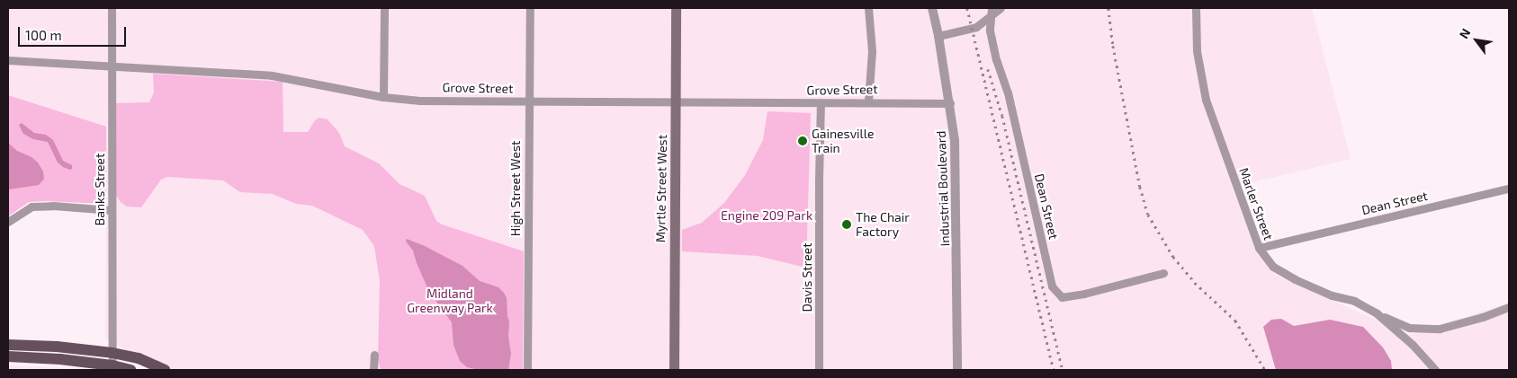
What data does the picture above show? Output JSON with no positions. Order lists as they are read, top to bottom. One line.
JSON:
{"streets":{"main road":["Myrtle Street West"],"street":["Grove Street","High Street West","Industrial Boulevard","Banks Street","Dean Street","Marler Street","Davis Street"]},"crossings":[["Grove Street","High Street West"],["Grove Street","Myrtle Street West"],["Grove Street","Industrial Boulevard"],["Grove Street","Banks Street"],["Grove Street","Davis Street"],["Dean Street","Marler Street"]],"parks":["Engine 209 Park","Midland Greenway Park"],"places":["Gainesville Train","The Chair Factory"],"scale_bar":"100 m","north":"top left"}
